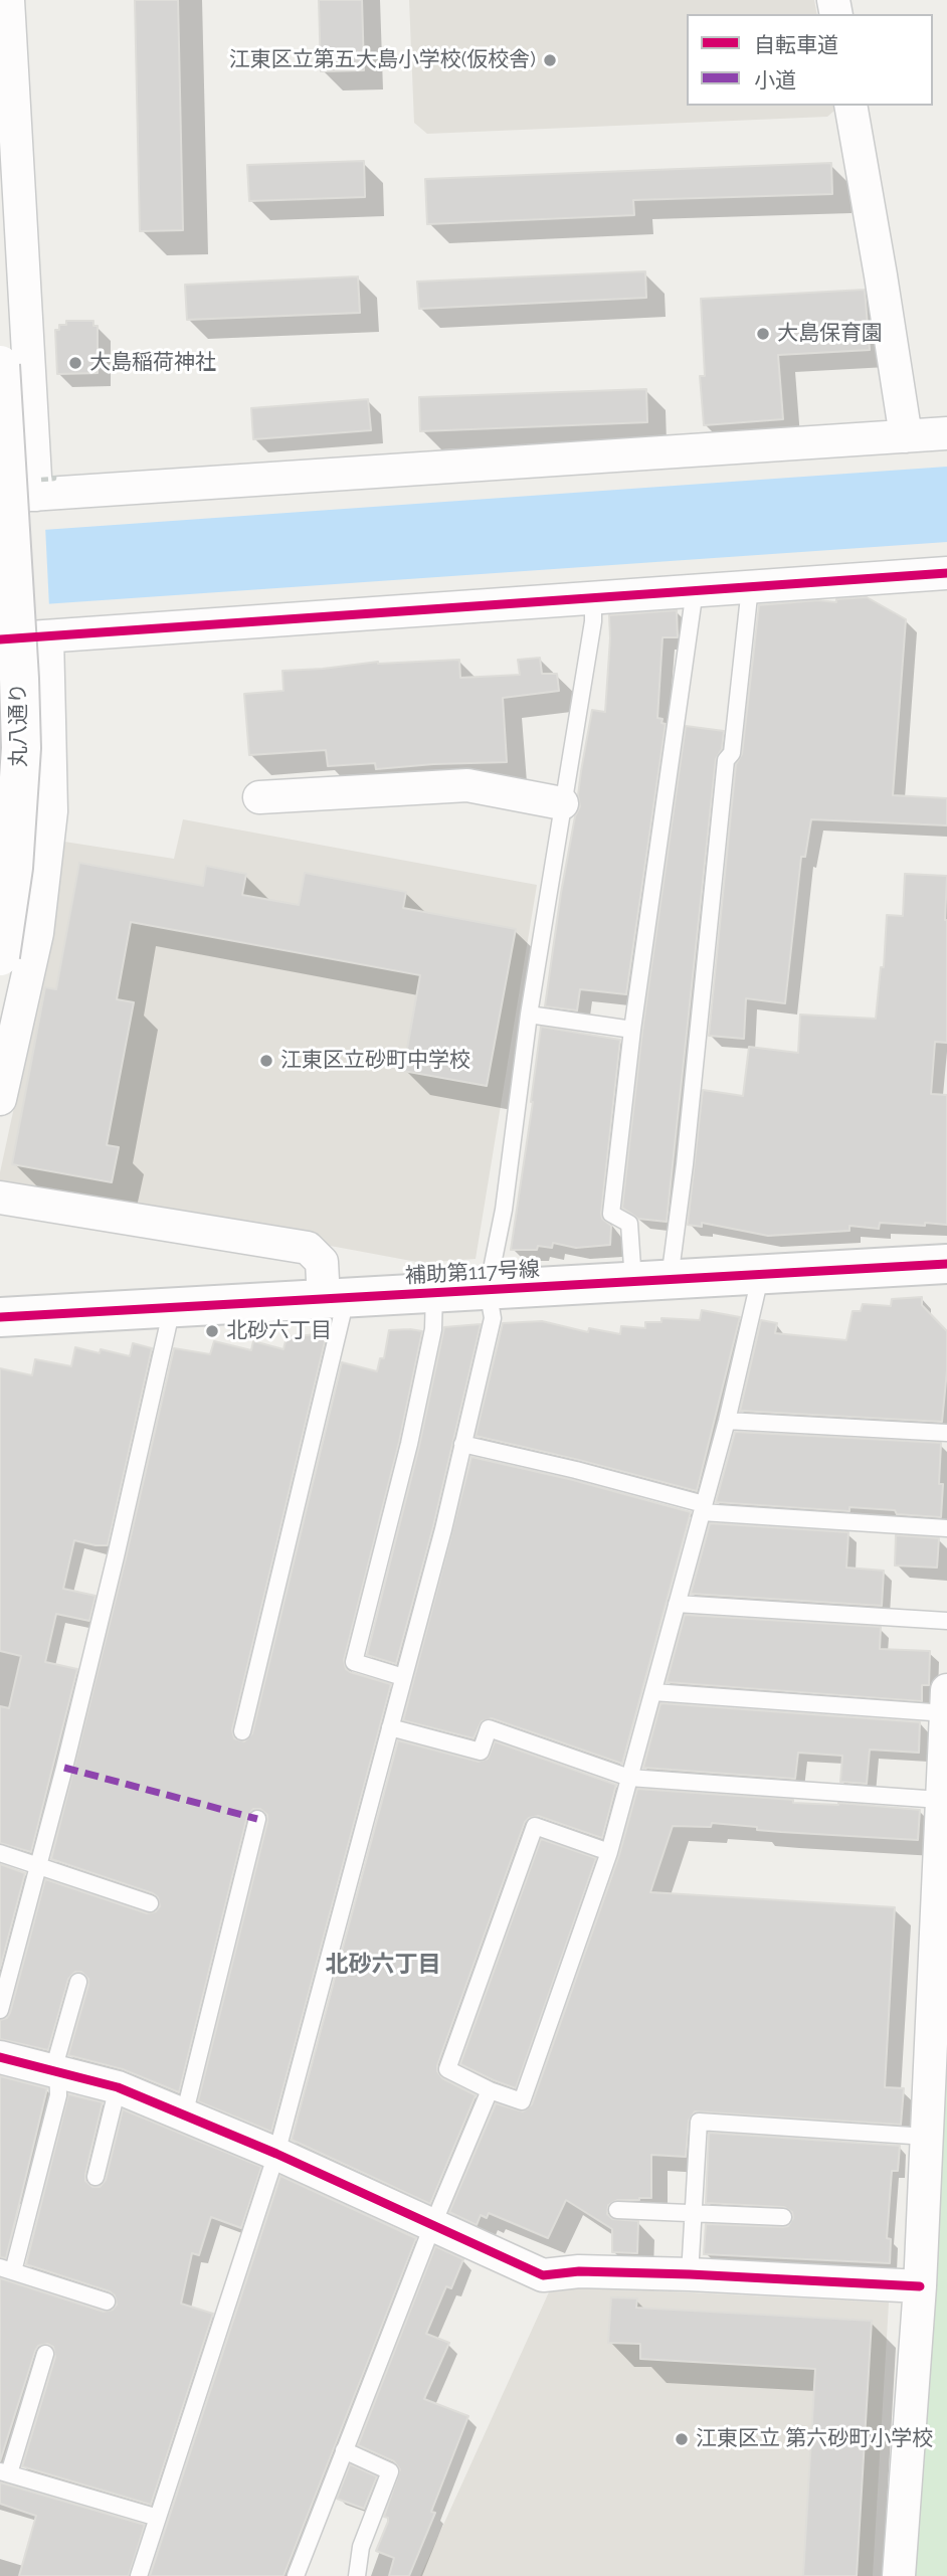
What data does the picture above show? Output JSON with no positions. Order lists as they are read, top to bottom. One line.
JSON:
{"streets":{"street":["丸八通り","補助第117号線"]},"districts":["北砂六丁目"],"places":["江東区立第五大島小学校(仮校舎)","大島保育園","大島稲荷神社","江東区立砂町中学校","北砂六丁目","江東区立 第六砂町小学校"],"legend":["自転車道","小道"]}
